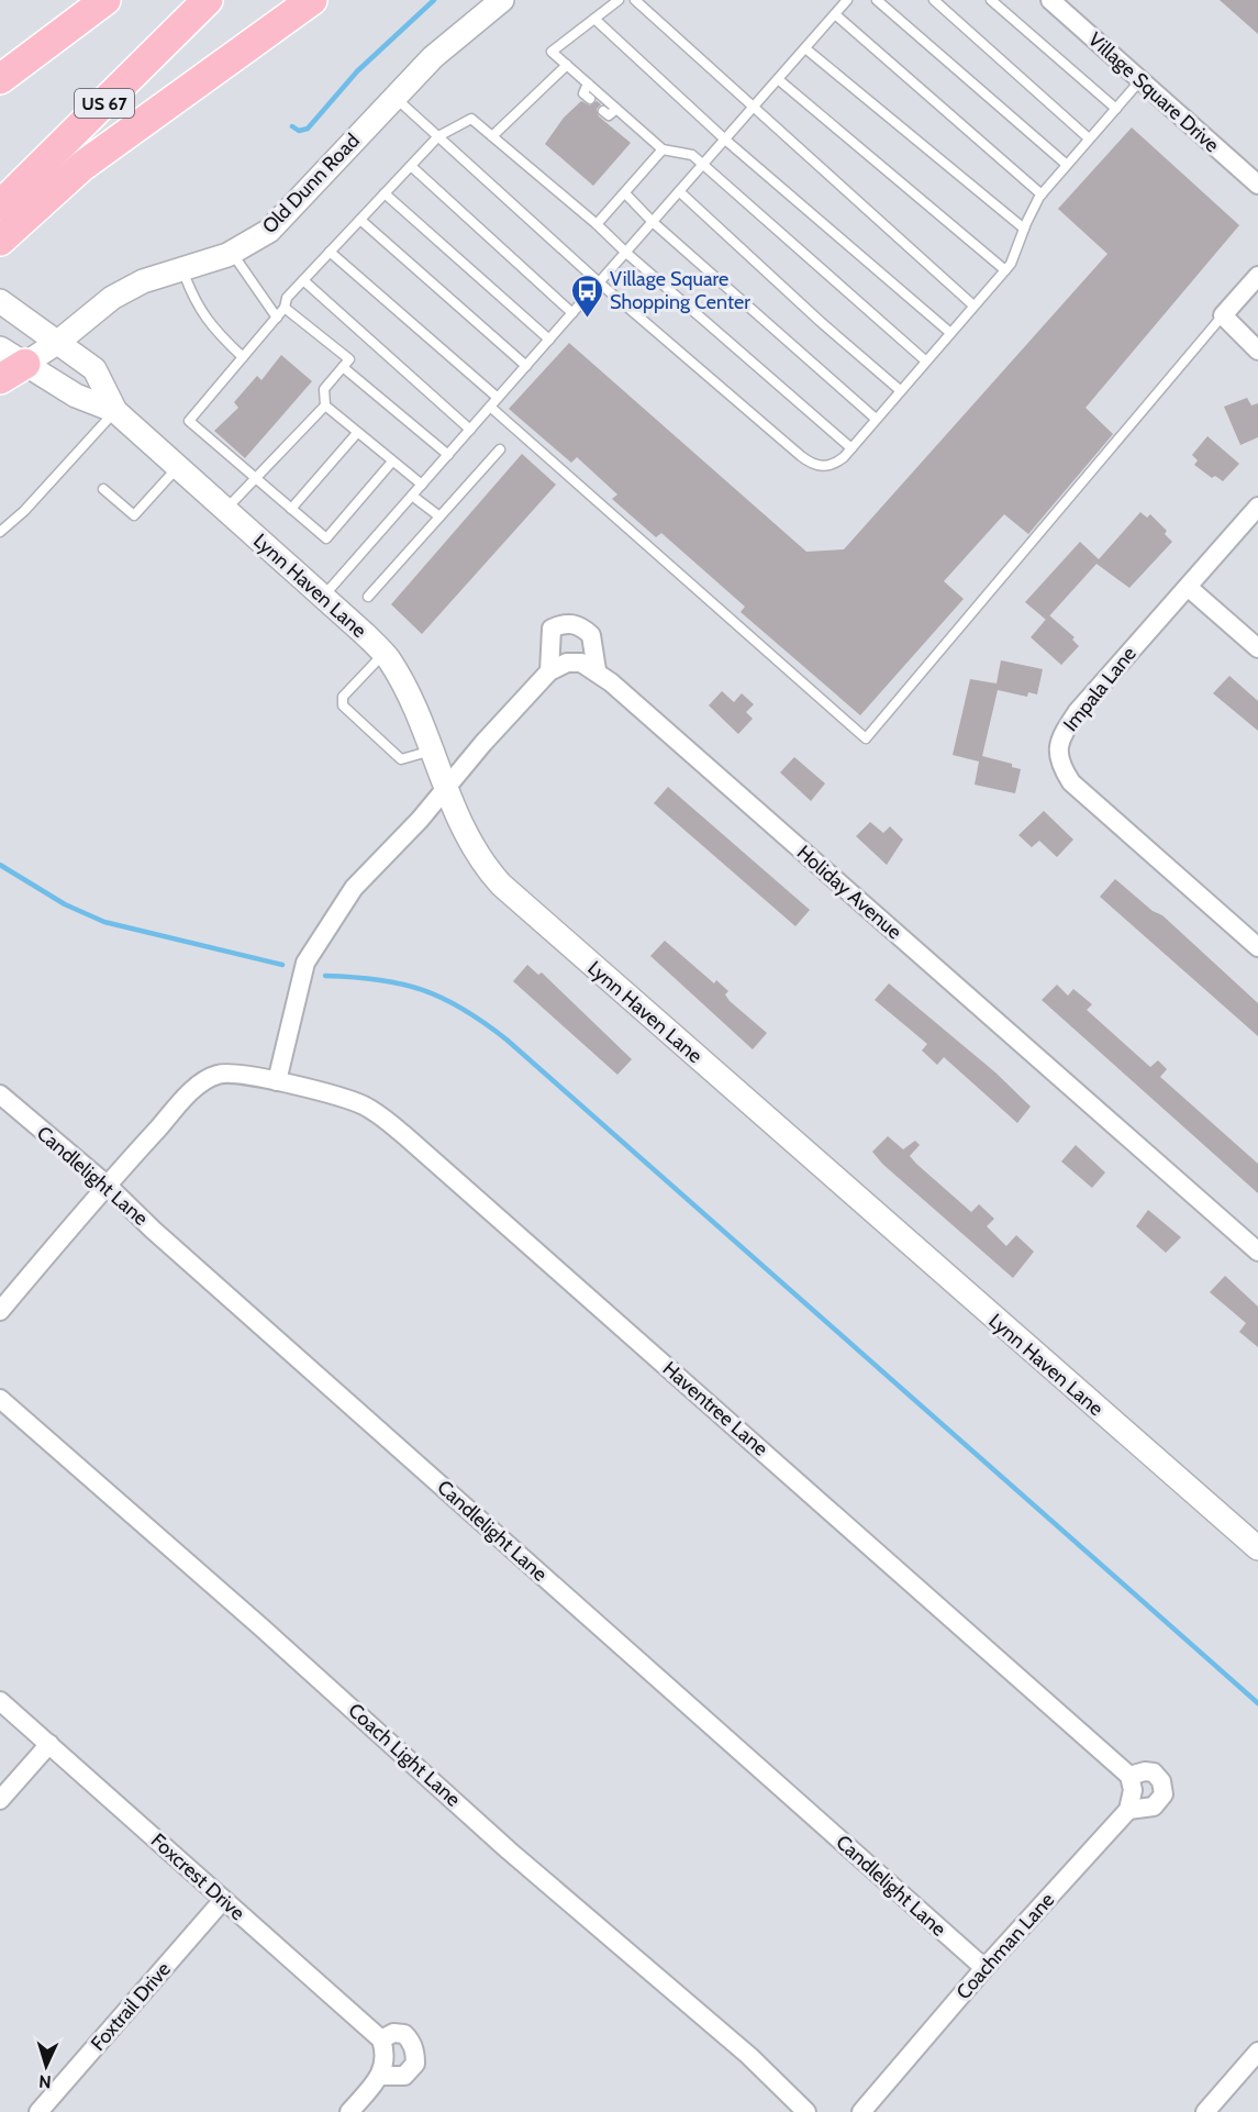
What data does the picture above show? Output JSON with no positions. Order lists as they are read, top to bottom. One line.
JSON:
{"streets":{"main road":["US 67"],"street":["Village Square Drive","Old Dunn Road","Lynn Haven Lane","Impala Lane","Holiday Avenue","Candlelight Lane","Haventree Lane","Coach Light Lane","Foxcrest Drive","Coachman Lane","Foxtrail Drive"]},"crossings":[["Old Dunn Road","Lynn Haven Lane"],["Candlelight Lane","Haventree Lane"],["Candlelight Lane","Coachman Lane"],["Foxcrest Drive","Foxtrail Drive"]],"places":{"bus stop":["Village Square Shopping Center"]},"north":"bottom"}
